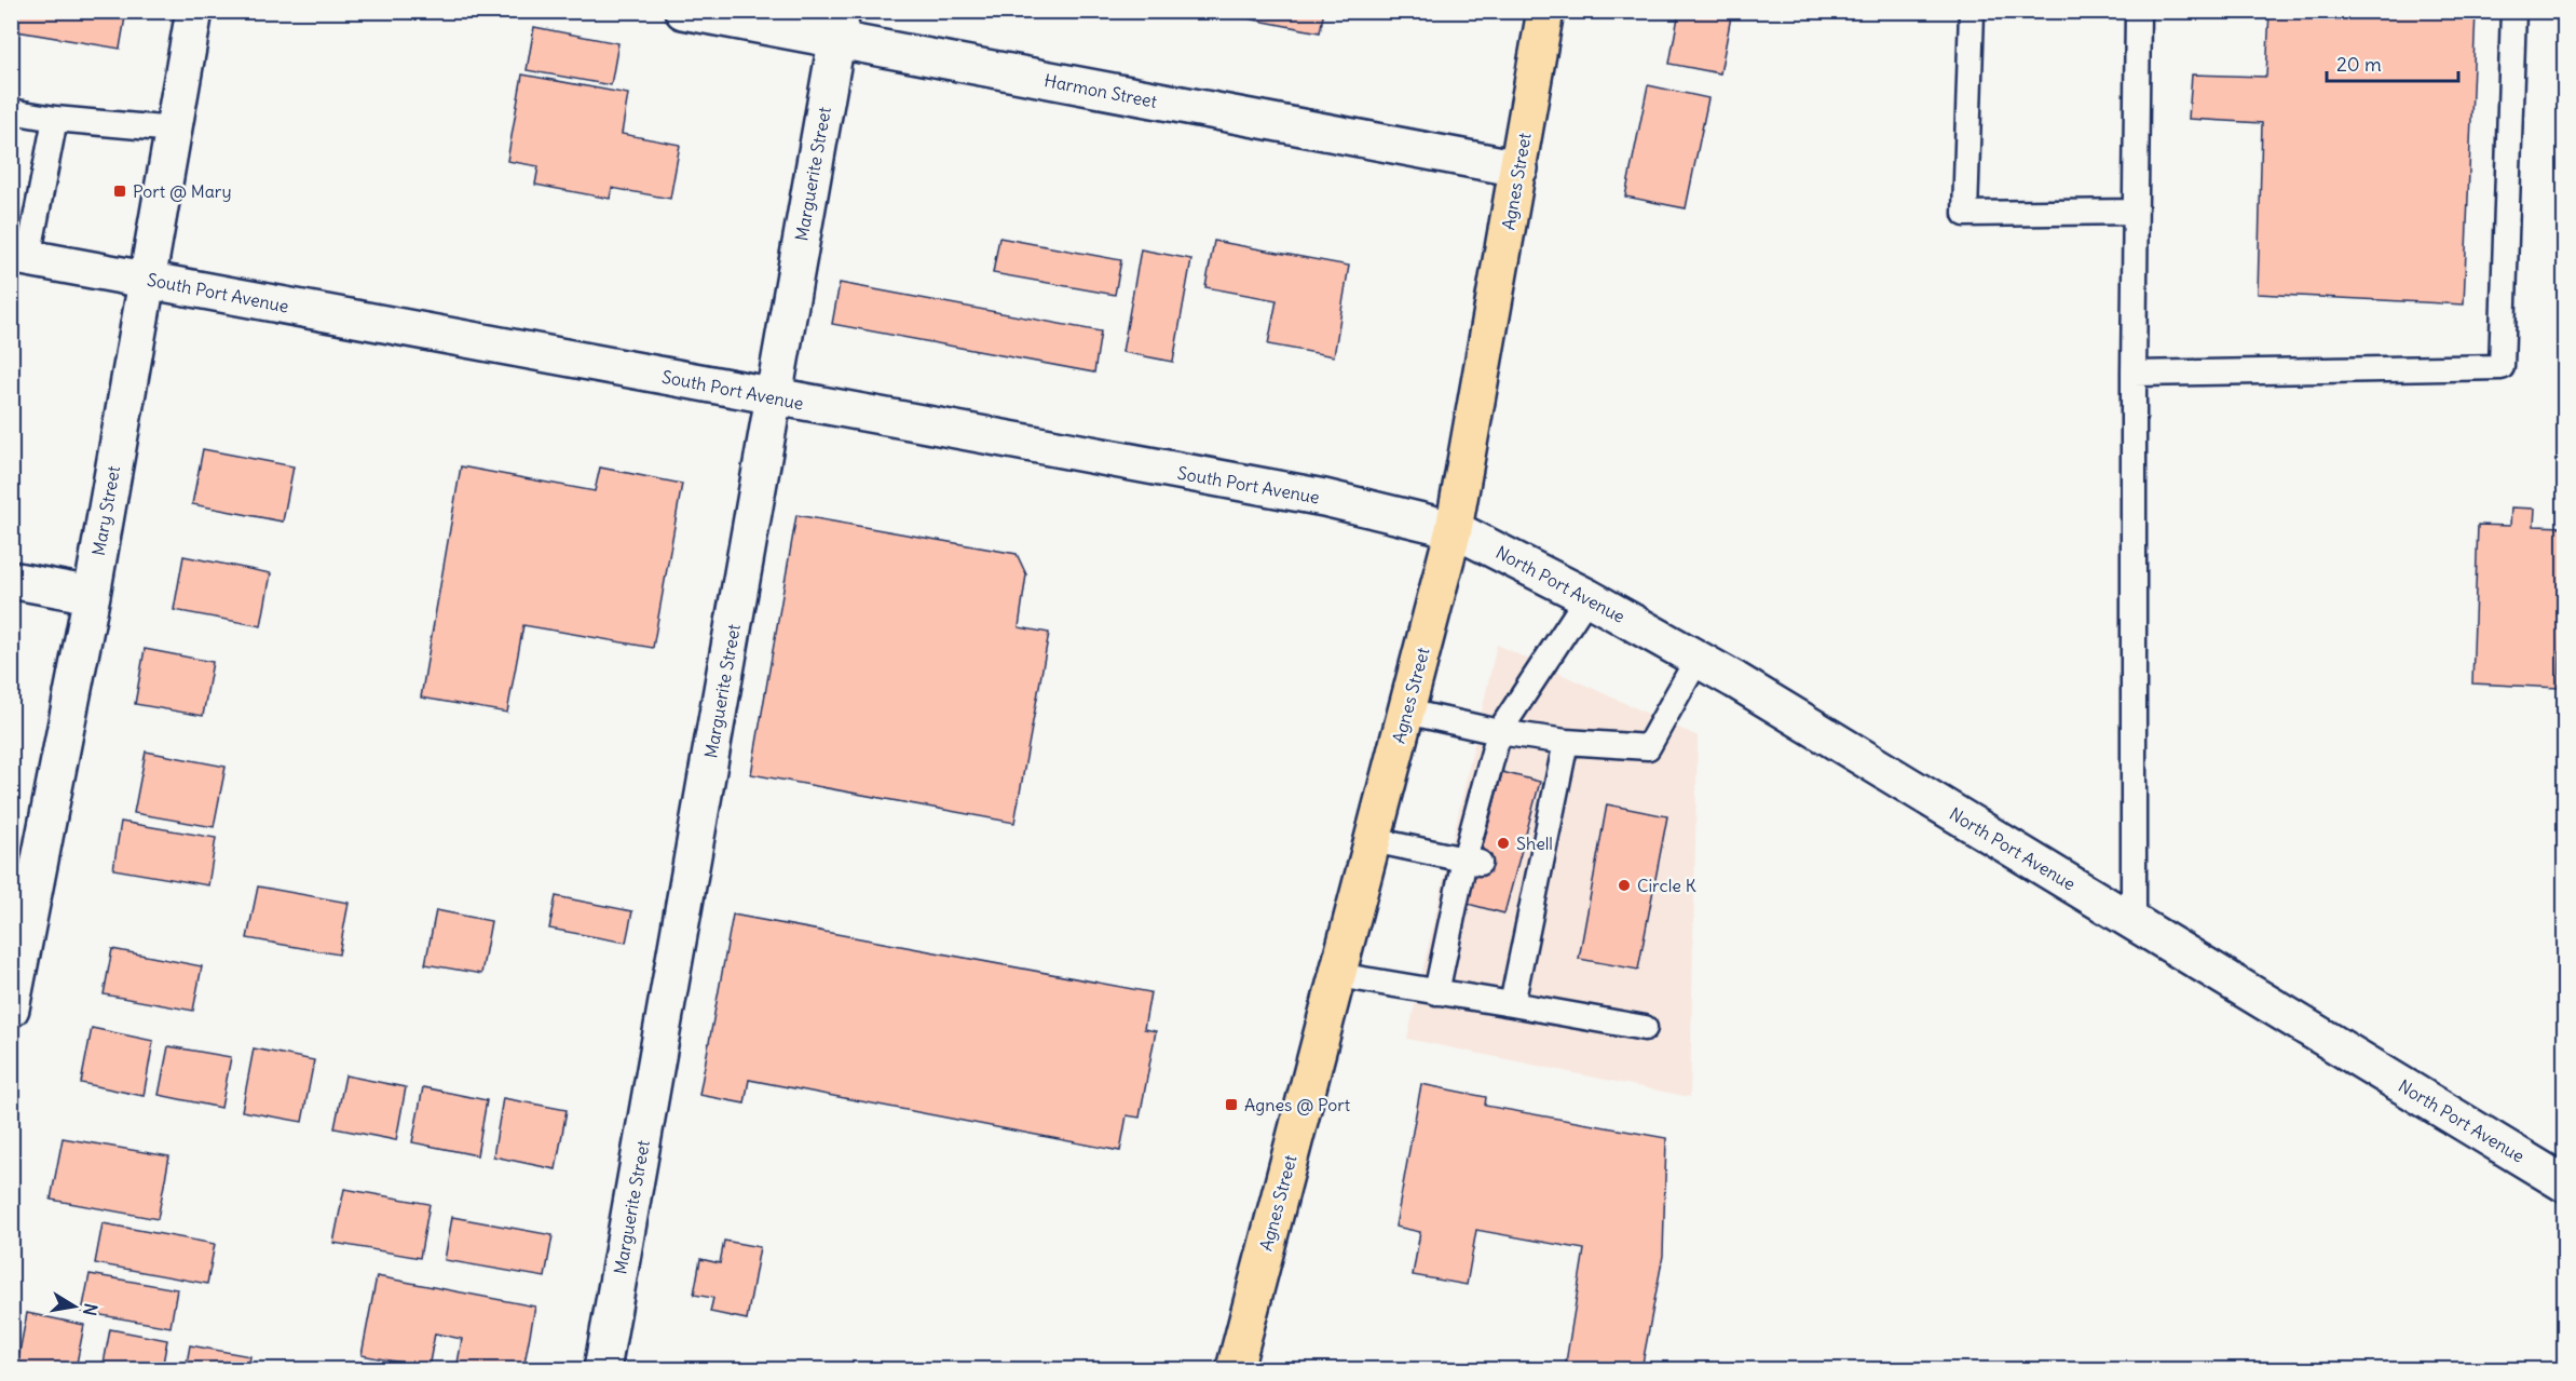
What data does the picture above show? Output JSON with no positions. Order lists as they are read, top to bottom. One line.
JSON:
{"streets":{"main road":["Agnes Street"],"street":["Harmon Street","Marguerite Street","South Port Avenue","Mary Street","North Port Avenue"]},"crossings":[["Harmon Street","Marguerite Street"],["Harmon Street","Agnes Street"],["Marguerite Street","South Port Avenue"],["Agnes Street","South Port Avenue"],["Agnes Street","North Port Avenue"],["South Port Avenue","Mary Street"],["South Port Avenue","North Port Avenue"]],"places":{"transit":["Port @ Mary","Agnes @ Port"],"other":["Shell","Circle K"]},"scale_bar":"20 m","north":"right"}
